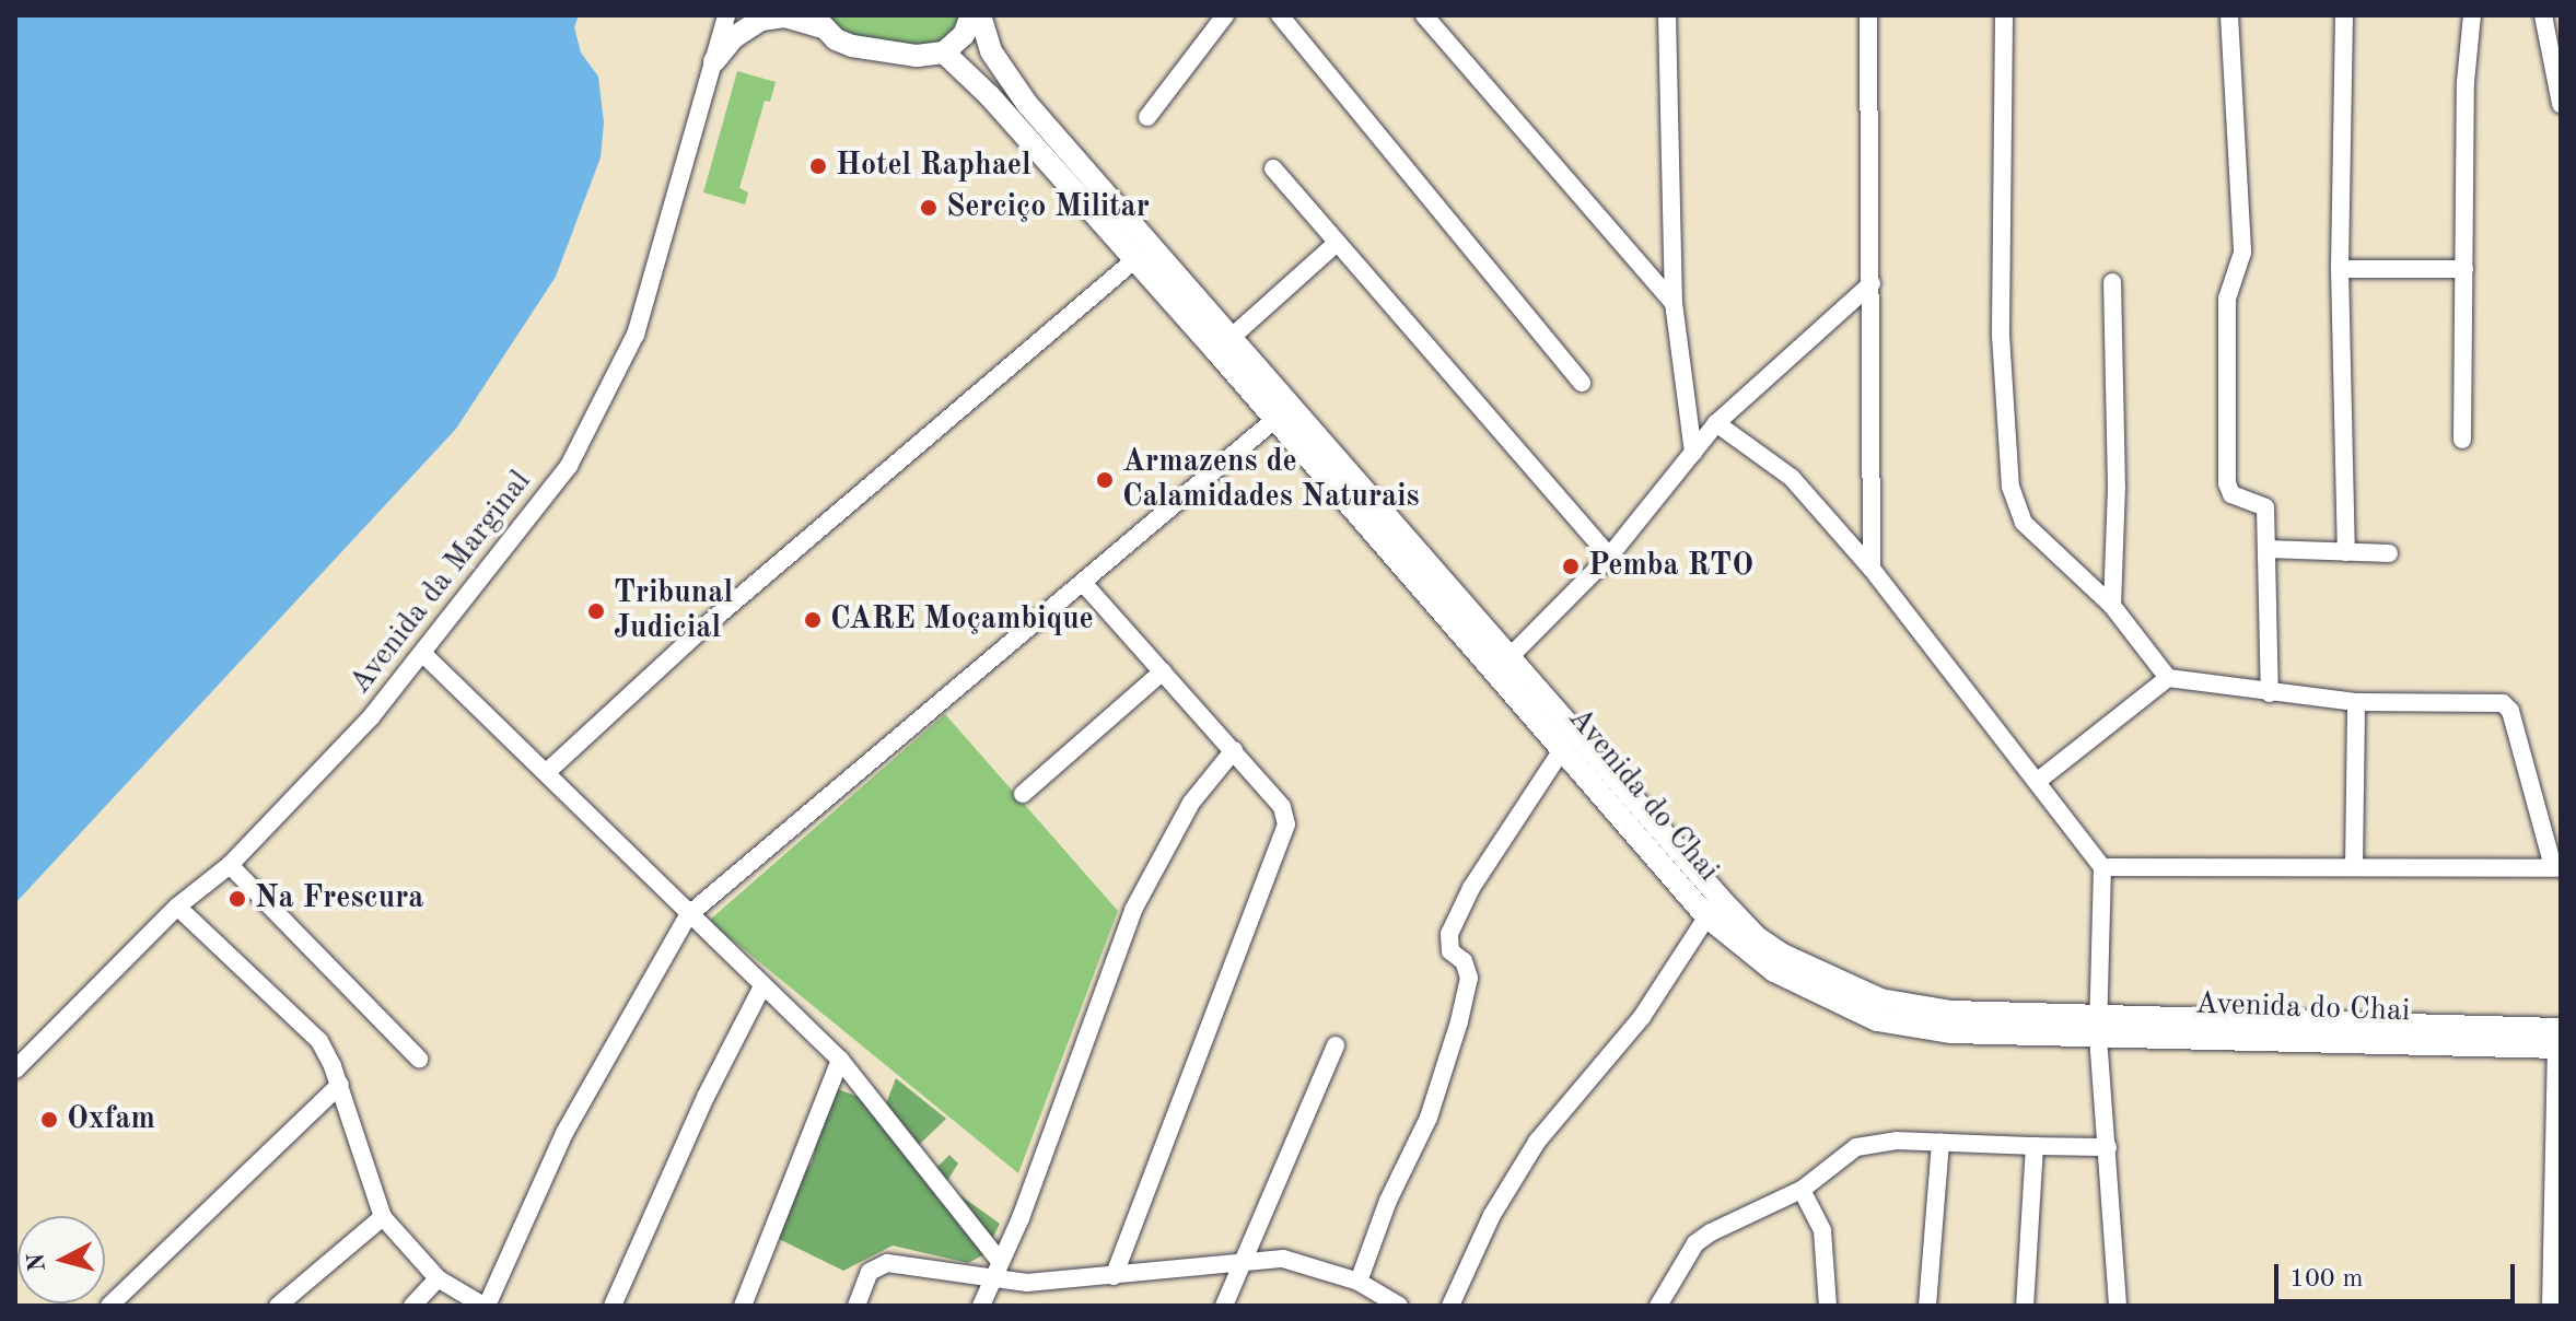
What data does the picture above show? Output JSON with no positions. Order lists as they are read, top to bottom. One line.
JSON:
{"streets":{"main road":["Avenida do Chai"],"street":["Avenida da Marginal"]},"places":["Hotel Raphael","Serciço Militar","Armazens de Calamidades Naturais","Pemba RTO","Tribunal Judicial","CARE Moçambique","Na Frescura","Oxfam"],"scale_bar":"100 m","north":"left"}
